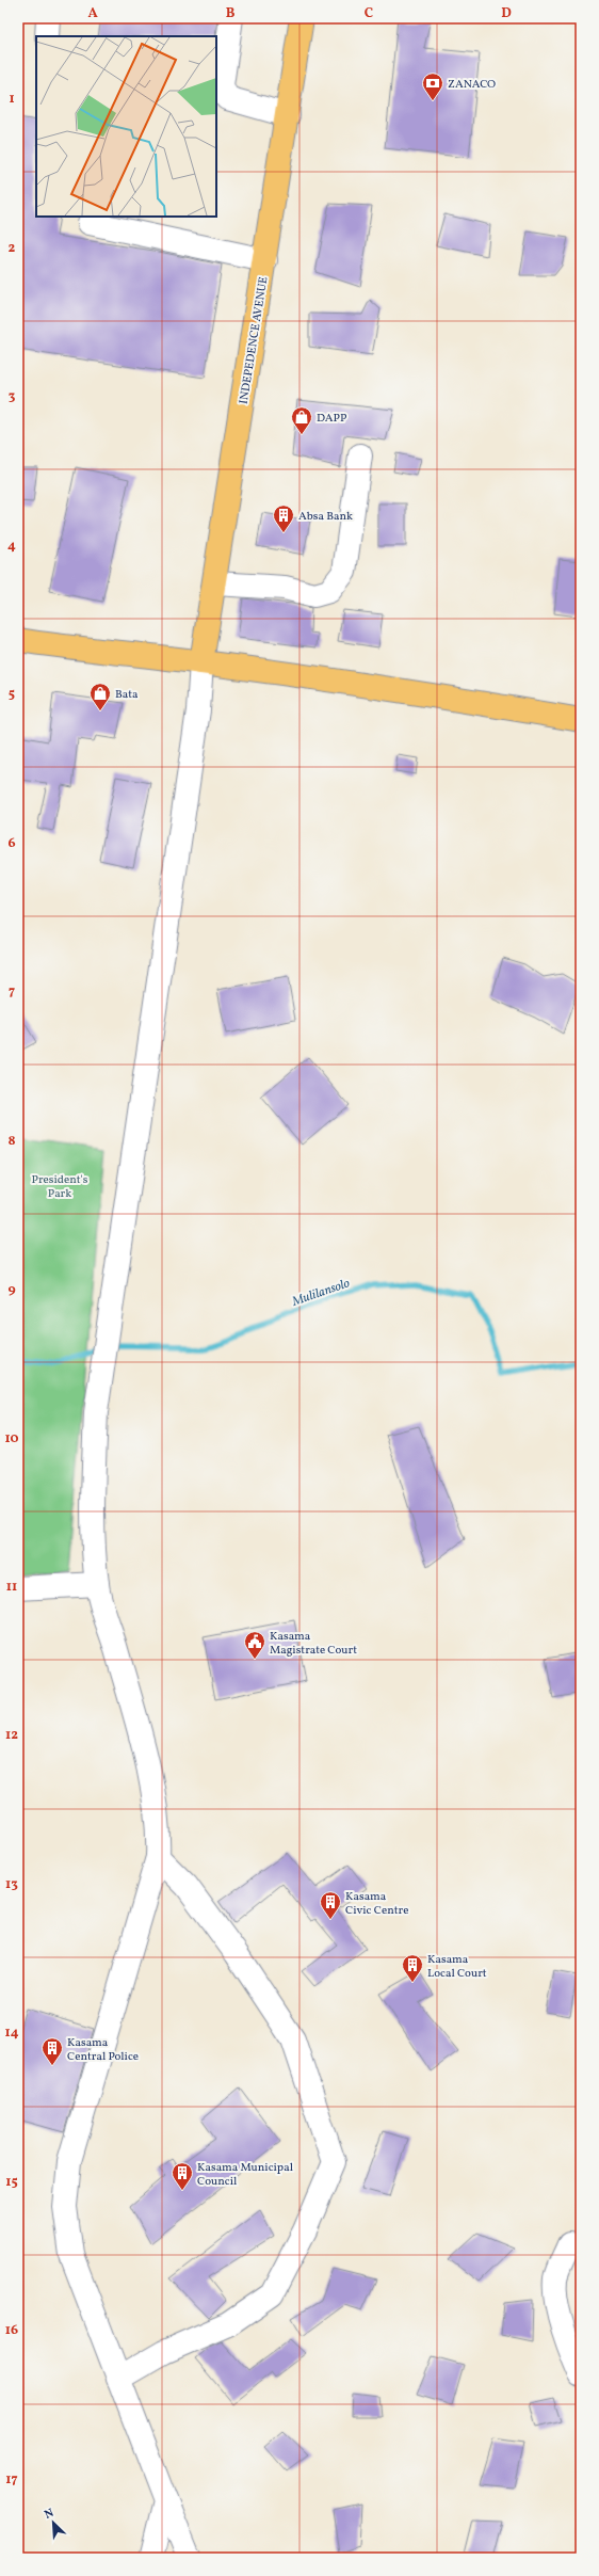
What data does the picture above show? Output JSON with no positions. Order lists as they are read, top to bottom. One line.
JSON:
{"streets":{"main road":["INDEPEDENCE AVENUE"]},"water":["Mulilansolo"],"parks":["President's Park"],"places":{"bank":["ZANACO"],"shop":["DAPP","Bata"],"building":["Absa Bank","Kasama Civic Centre","Kasama Local Court","Kasama Central Police","Kasama Municipal Council"],"public building":["Kasama Magistrate Court"]},"north":"top left","grid":{"columns":["A","B","C","D"],"rows":["1","2","3","4","5","6","7","8","9","10","11","12","13","14","15","16","17"]}}
